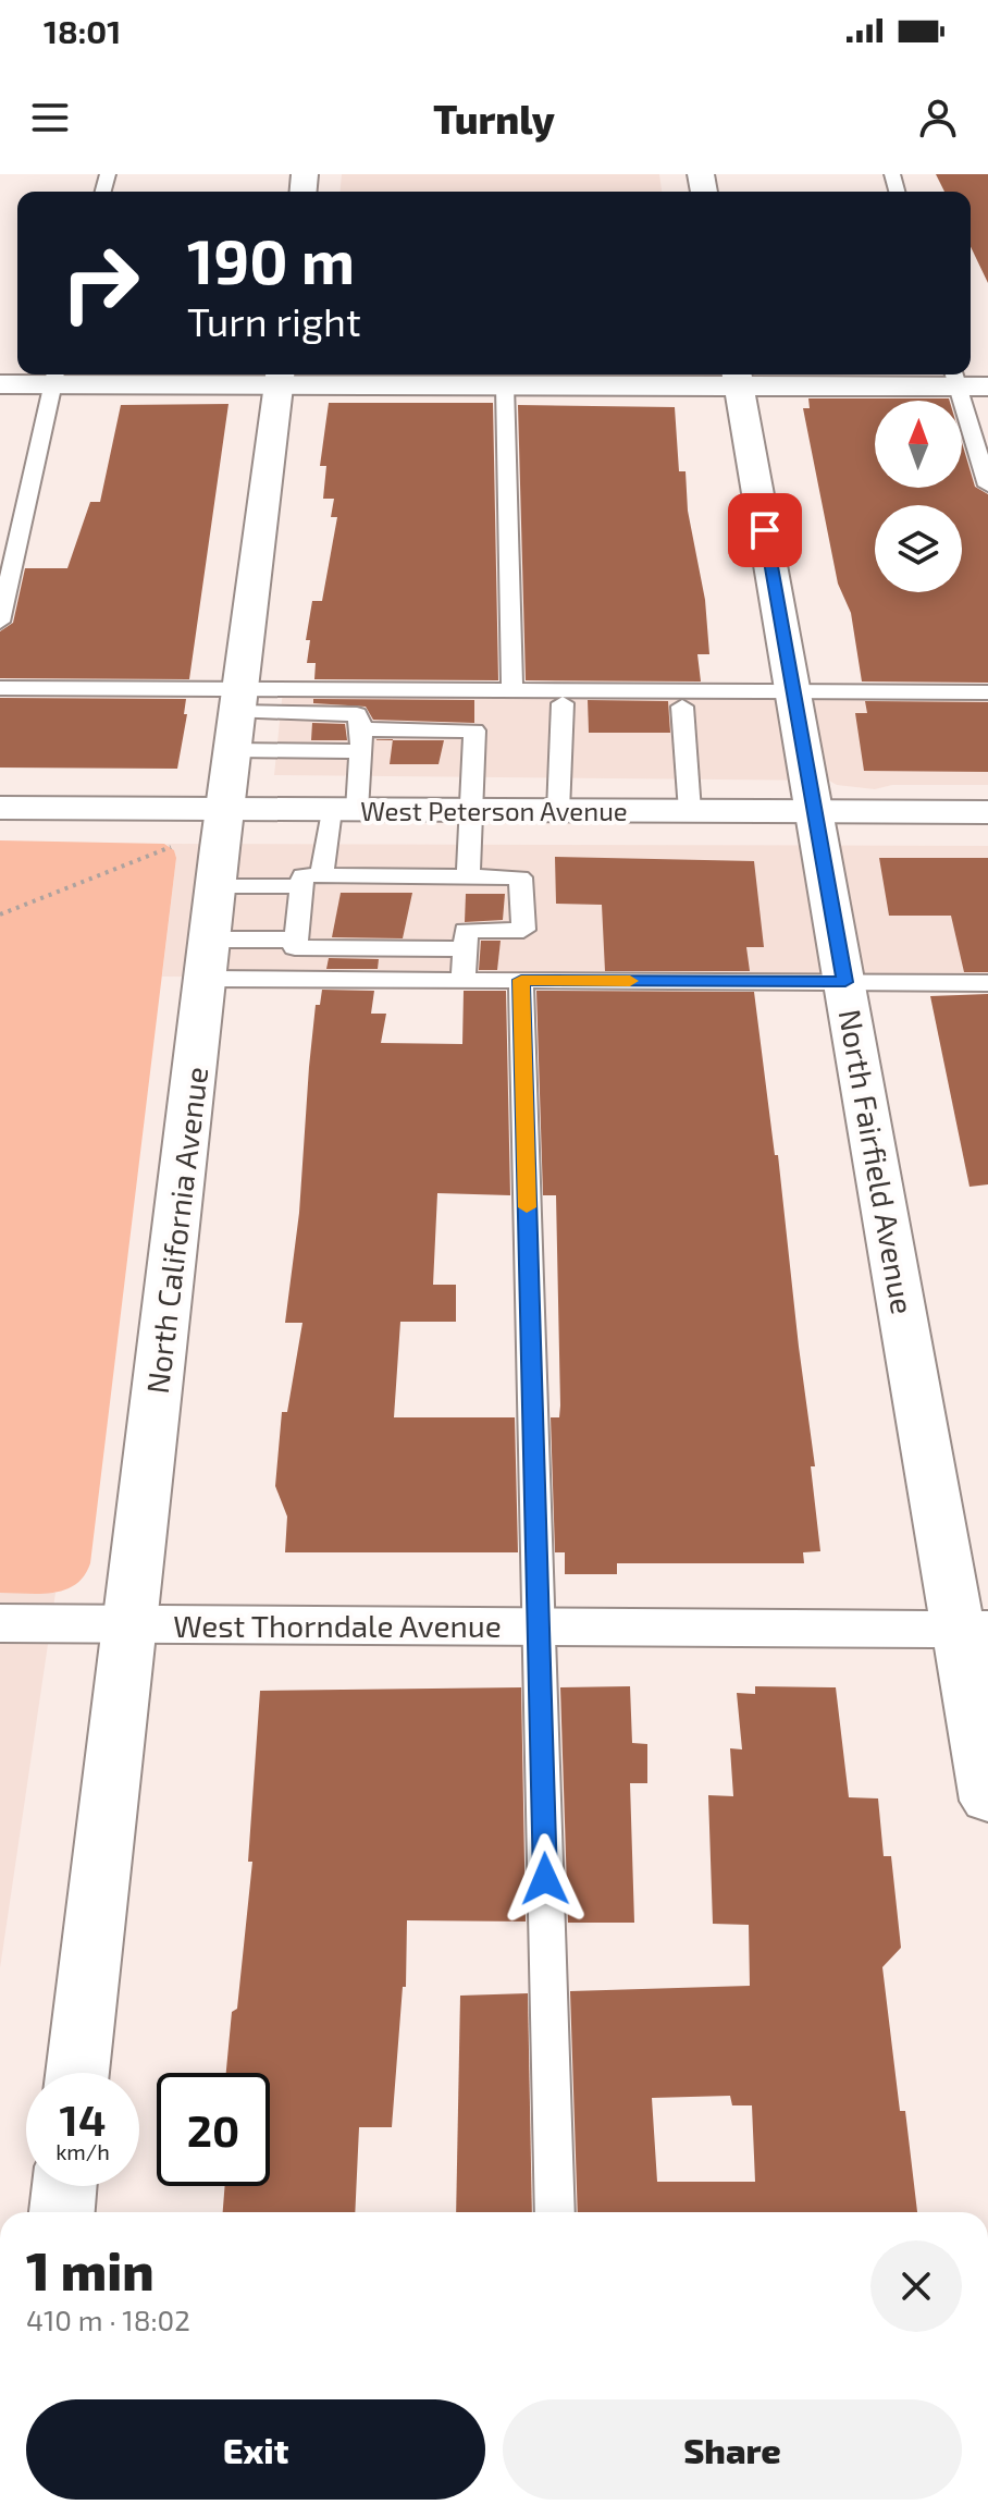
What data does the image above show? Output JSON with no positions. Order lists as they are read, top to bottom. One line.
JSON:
{"streets":{"street":["West Peterson Avenue","North Fairfield Avenue","North California Avenue","West Thorndale Avenue"]},"crossings":[["West Peterson Avenue","North Fairfield Avenue"],["West Peterson Avenue","North California Avenue"],["North Fairfield Avenue","West Thorndale Avenue"],["North California Avenue","West Thorndale Avenue"]],"north":"top","page":{"status":"18:01","header":"Turnly","turn":["190 m","Turn right"],"speed":"14 km/h","limit":"20","heading":["1 min","410 m · 18:02"],"buttons":["Exit","Share"]}}
